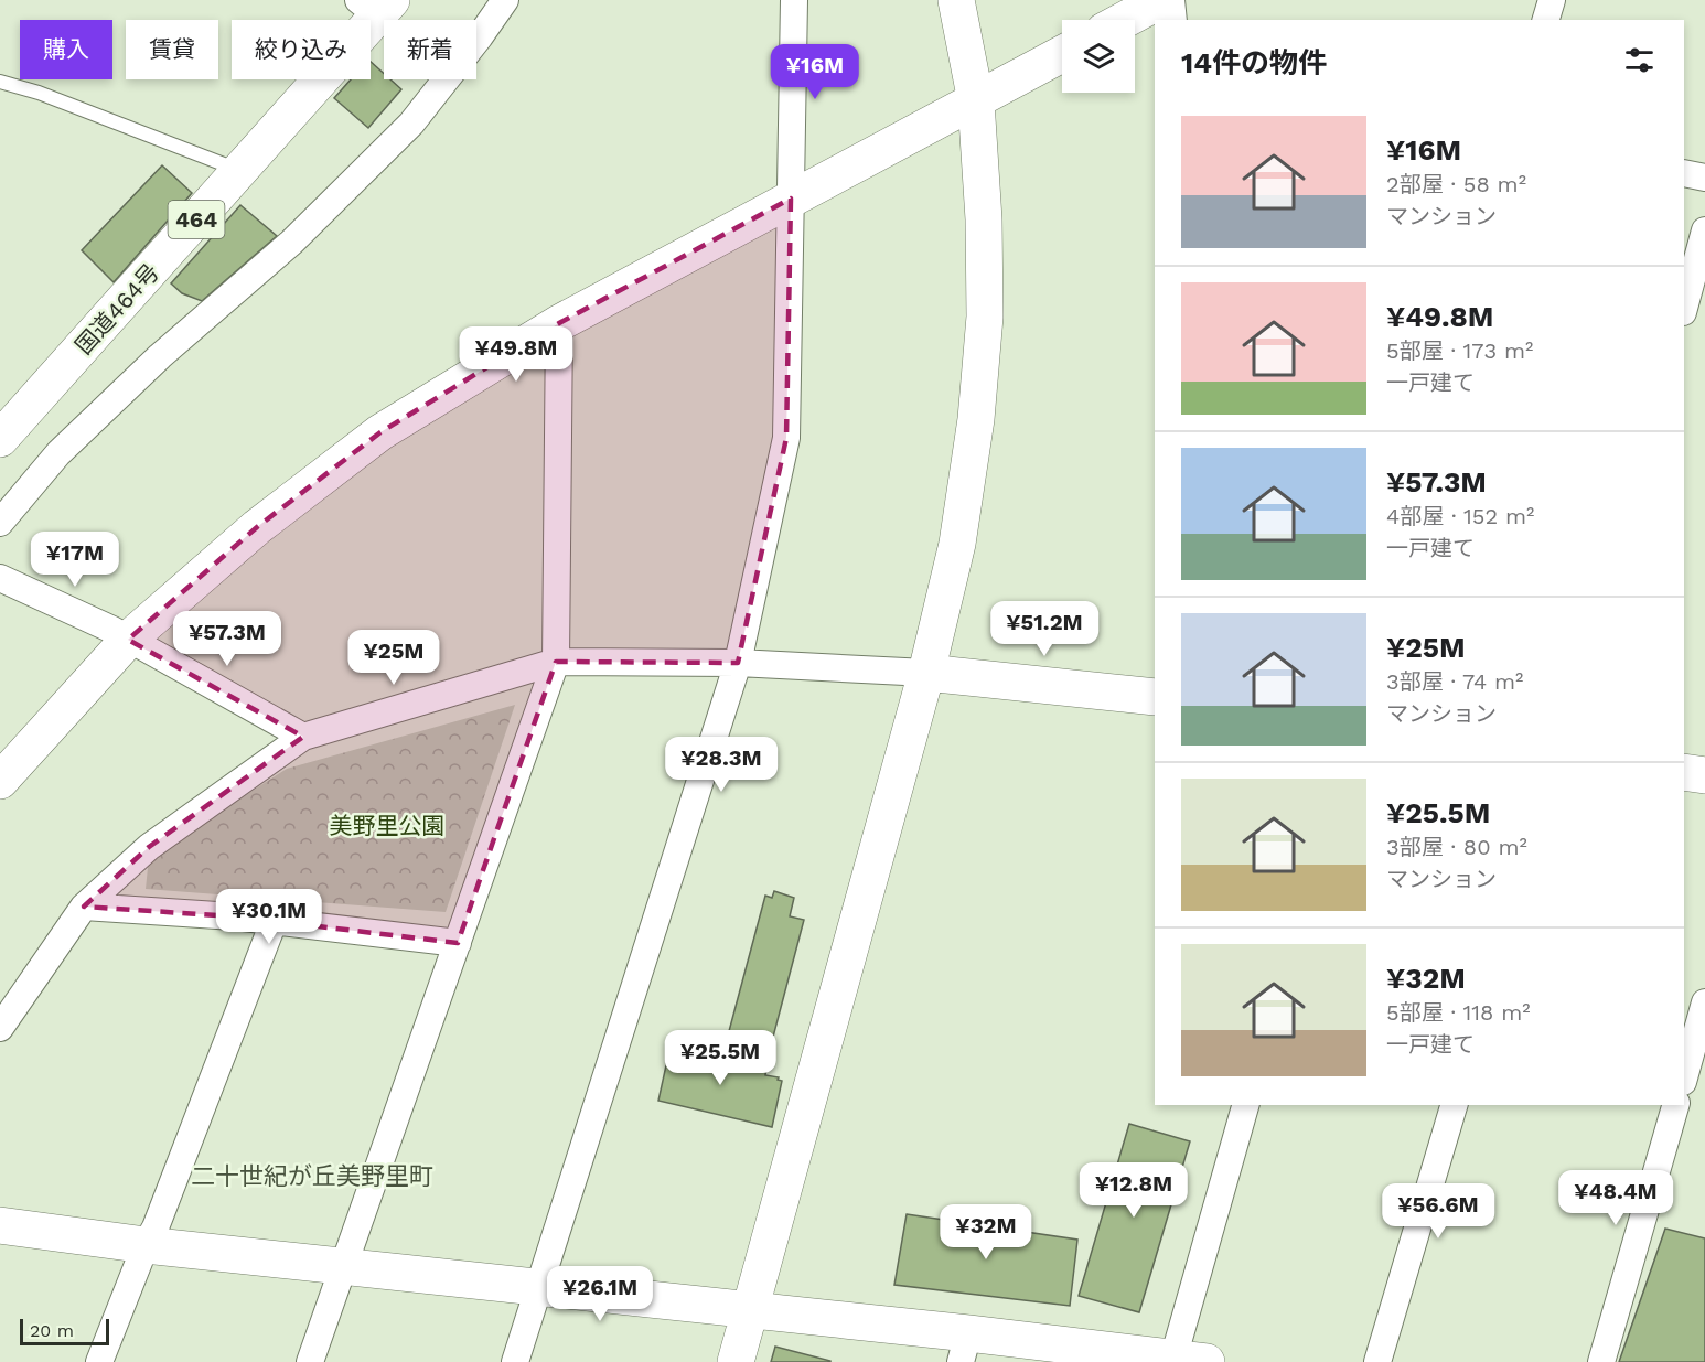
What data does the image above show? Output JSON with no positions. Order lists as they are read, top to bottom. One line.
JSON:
{"streets":{"main road":["464","国道464号"]},"districts":["二十世紀が丘美野里町"],"parks":["美野里公園"],"scale_bar":"20 m","page":{"chip":["購入","賃貸","絞り込み","新着"],"heading":"14件の物件","price":["¥16M","¥49.8M","¥17M","¥51.2M","¥57.3M","¥25M","¥28.3M","¥30.1M","¥25.5M","¥12.8M","¥48.4M","¥56.6M","¥32M","¥26.1M"],"list":[{"name":"¥16M","note":"2部屋 · 58 m² · マンション"},{"name":"¥49.8M","note":"5部屋 · 173 m² · 一戸建て"},{"name":"¥57.3M","note":"4部屋 · 152 m² · 一戸建て"},{"name":"¥25M","note":"3部屋 · 74 m² · マンション"},{"name":"¥25.5M","note":"3部屋 · 80 m² · マンション"},{"name":"¥32M","note":"5部屋 · 118 m² · 一戸建て"}],"scale":"20 m"}}
